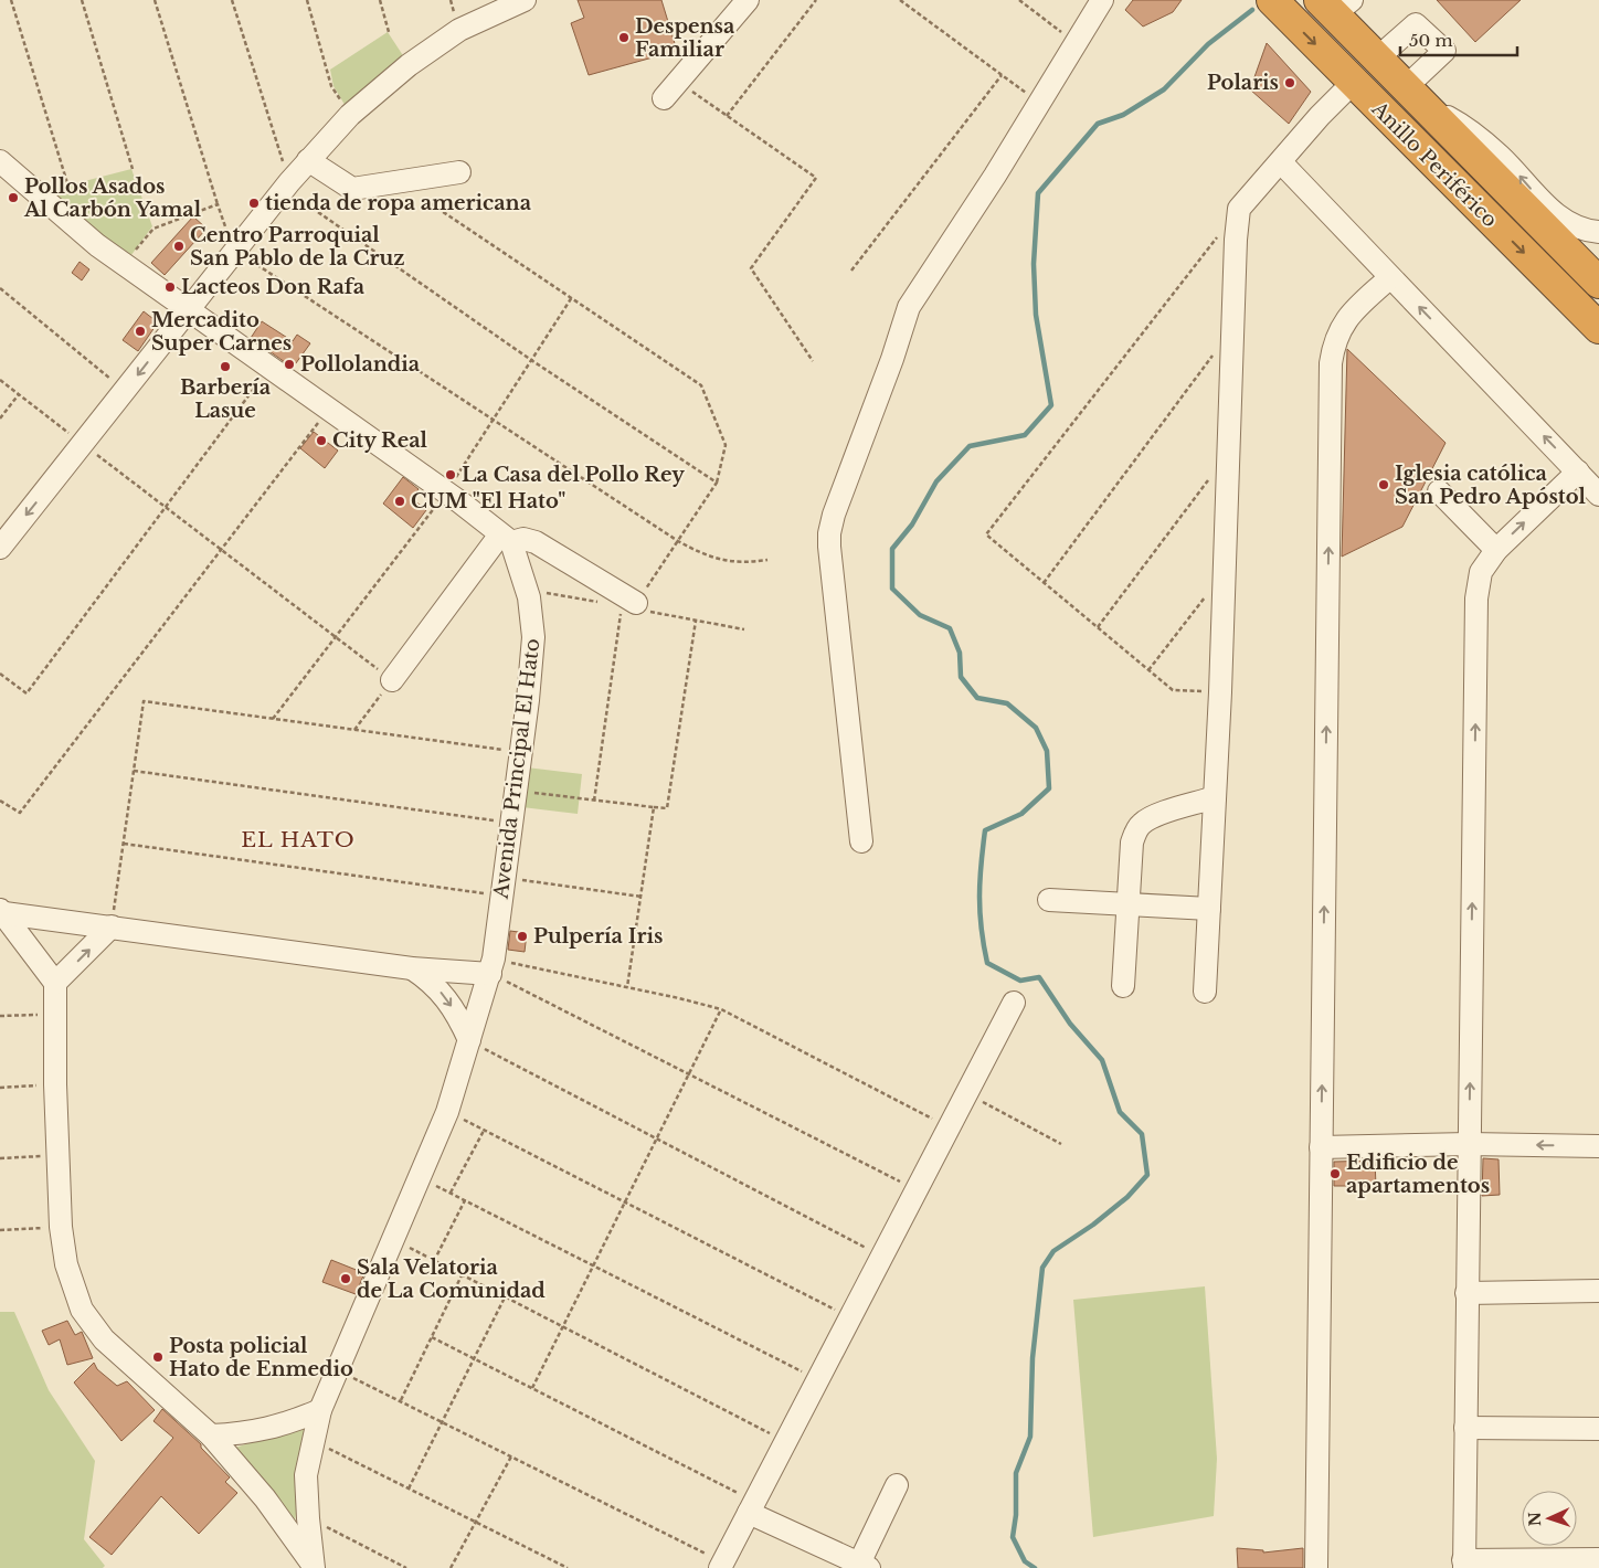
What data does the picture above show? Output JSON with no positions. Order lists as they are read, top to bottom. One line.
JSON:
{"streets":{"highway":["Anillo Periférico"],"street":["Avenida Principal El Hato"]},"districts":["EL HATO"],"places":["Despensa Familiar","Polaris","Pollos Asados Al Carbón Yamal","tienda de ropa americana","Centro Parroquial San Pablo de la Cruz","Lacteos Don Rafa","Mercadito Super Carnes","Pollolandia","Barbería Lasue","City Real","La Casa del Pollo Rey","Iglesia católica San Pedro Apóstol","CUM \"El Hato\"","Pulpería Iris","Edificio de apartamentos","Sala Velatoria de La Comunidad","Posta policial Hato de Enmedio"],"scale_bar":"50 m","north":"left"}
